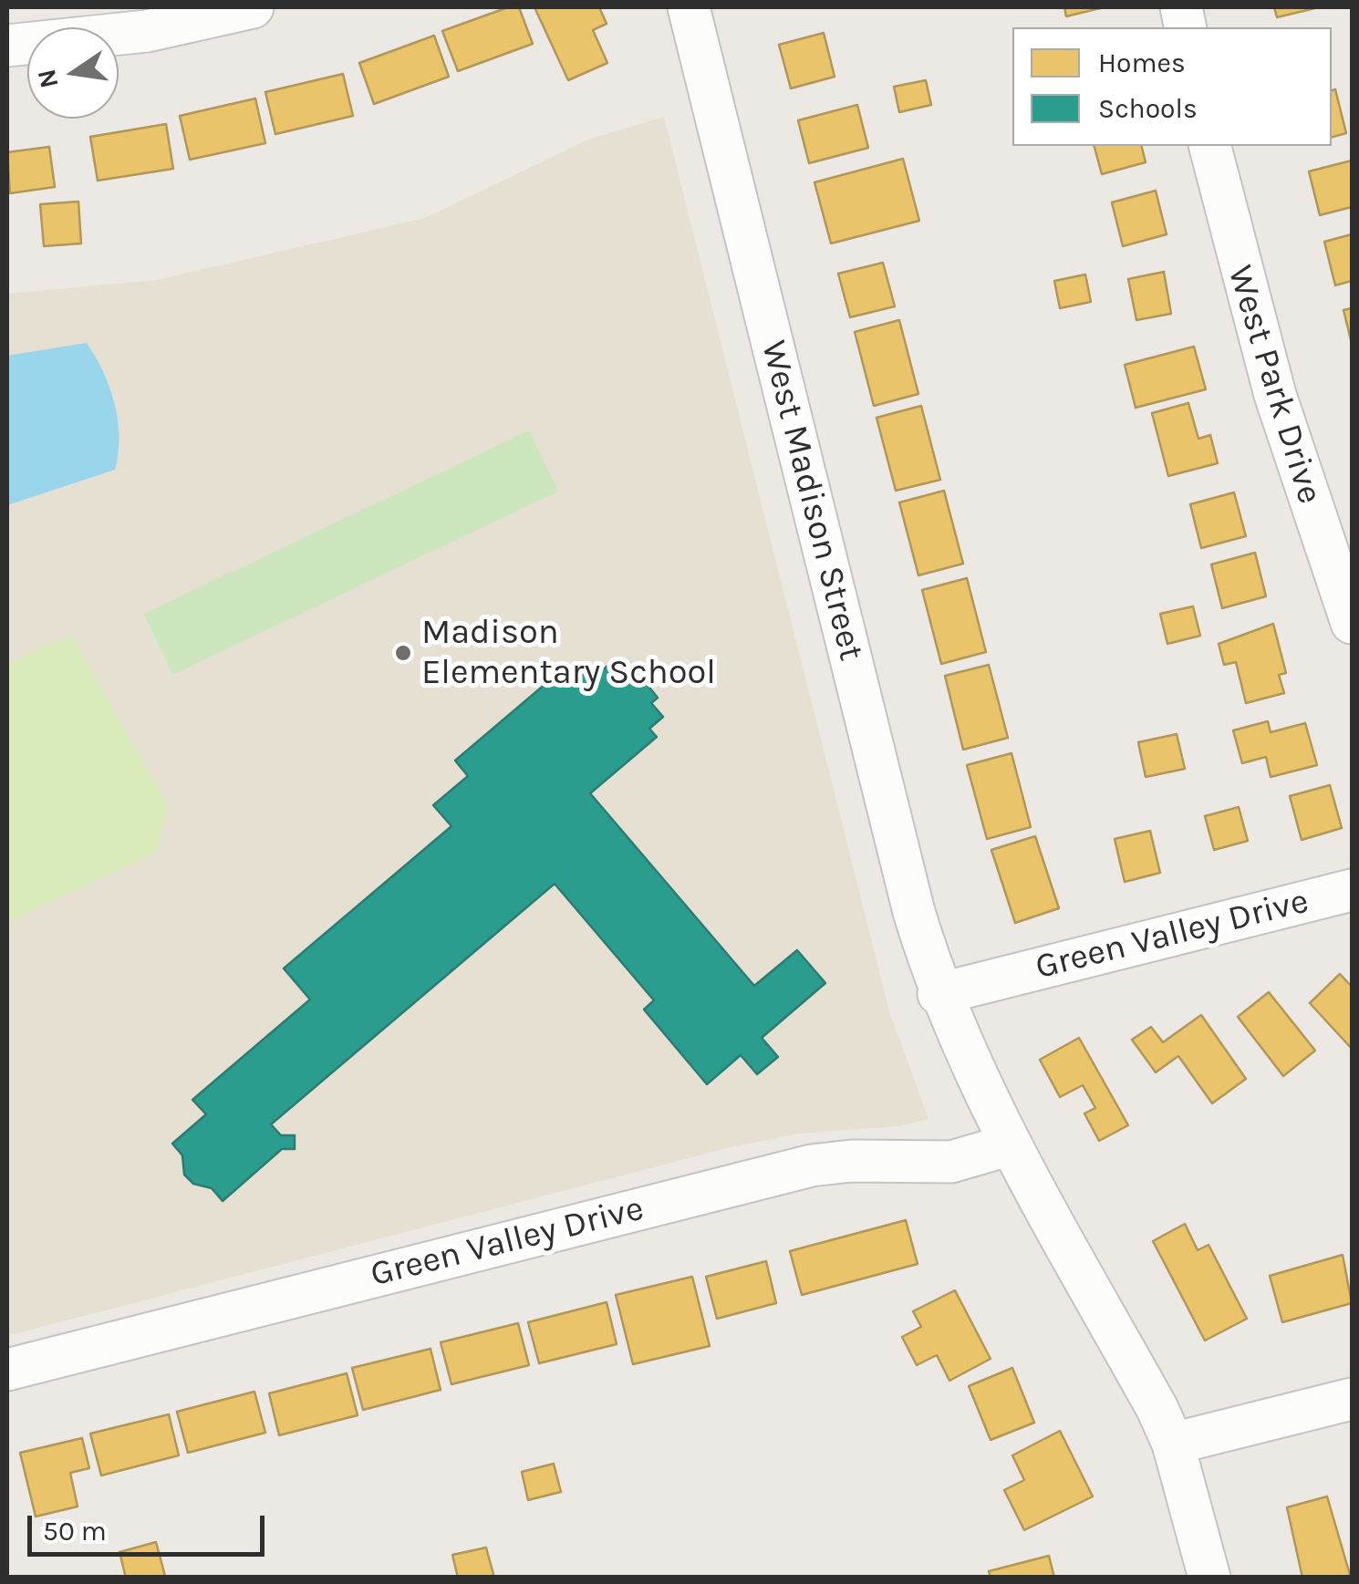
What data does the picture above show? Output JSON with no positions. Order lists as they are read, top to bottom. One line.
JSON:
{"streets":{"street":["West Park Drive","West Madison Street","Green Valley Drive"]},"crossings":[["West Madison Street","Green Valley Drive"]],"places":["Madison Elementary School"],"legend":["Homes","Schools"],"scale_bar":"50 m","north":"left"}
